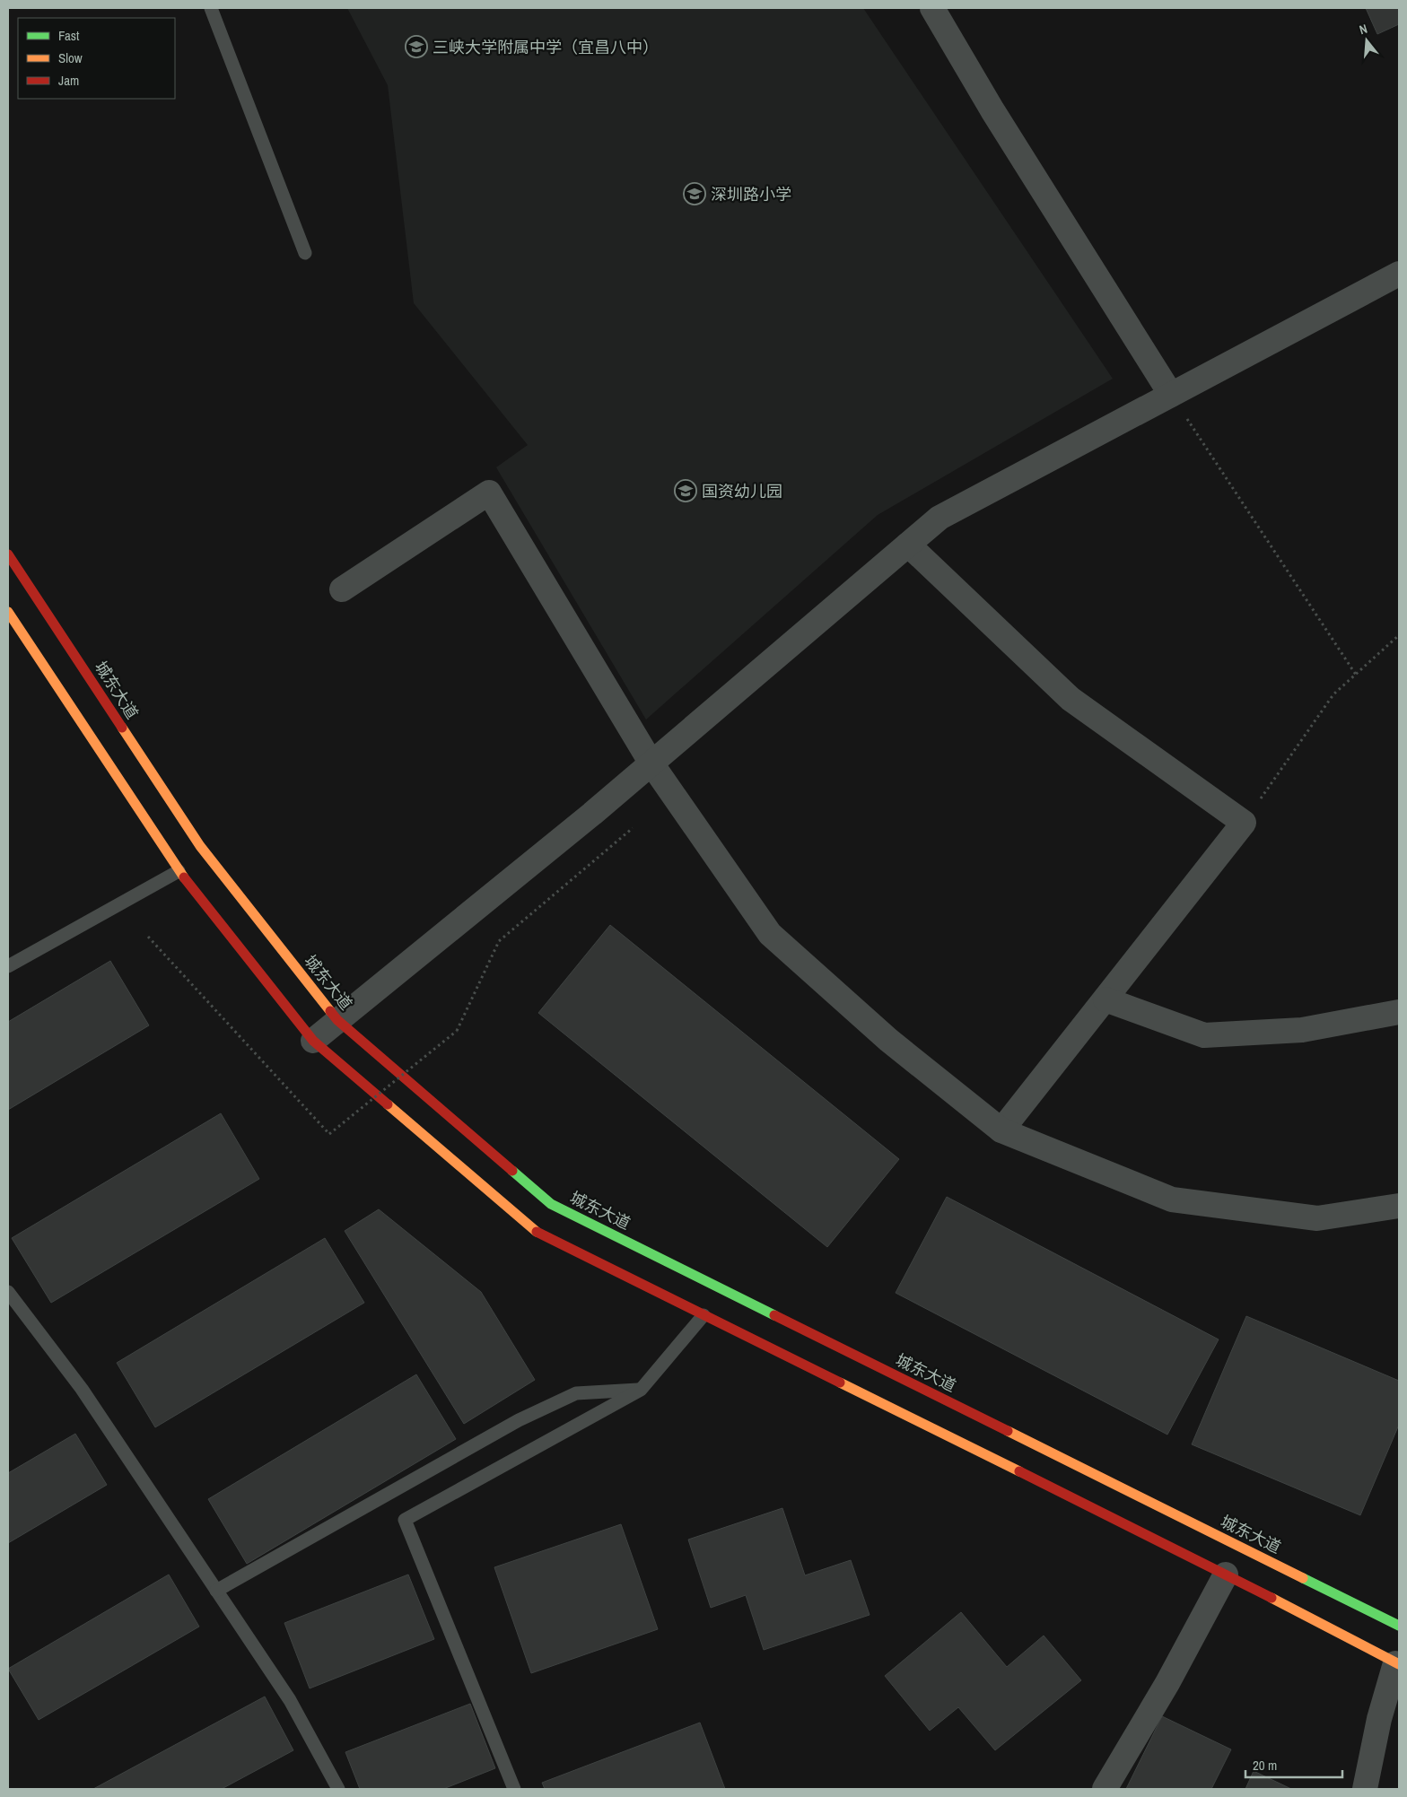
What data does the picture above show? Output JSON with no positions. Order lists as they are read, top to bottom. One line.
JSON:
{"streets":{"main road":["城东大道"]},"places":{"school or university":["三峡大学附属中学（宜昌八中）","深圳路小学","国资幼儿园"]},"legend":["Fast","Slow","Jam"],"scale_bar":"20 m","north":"top"}
